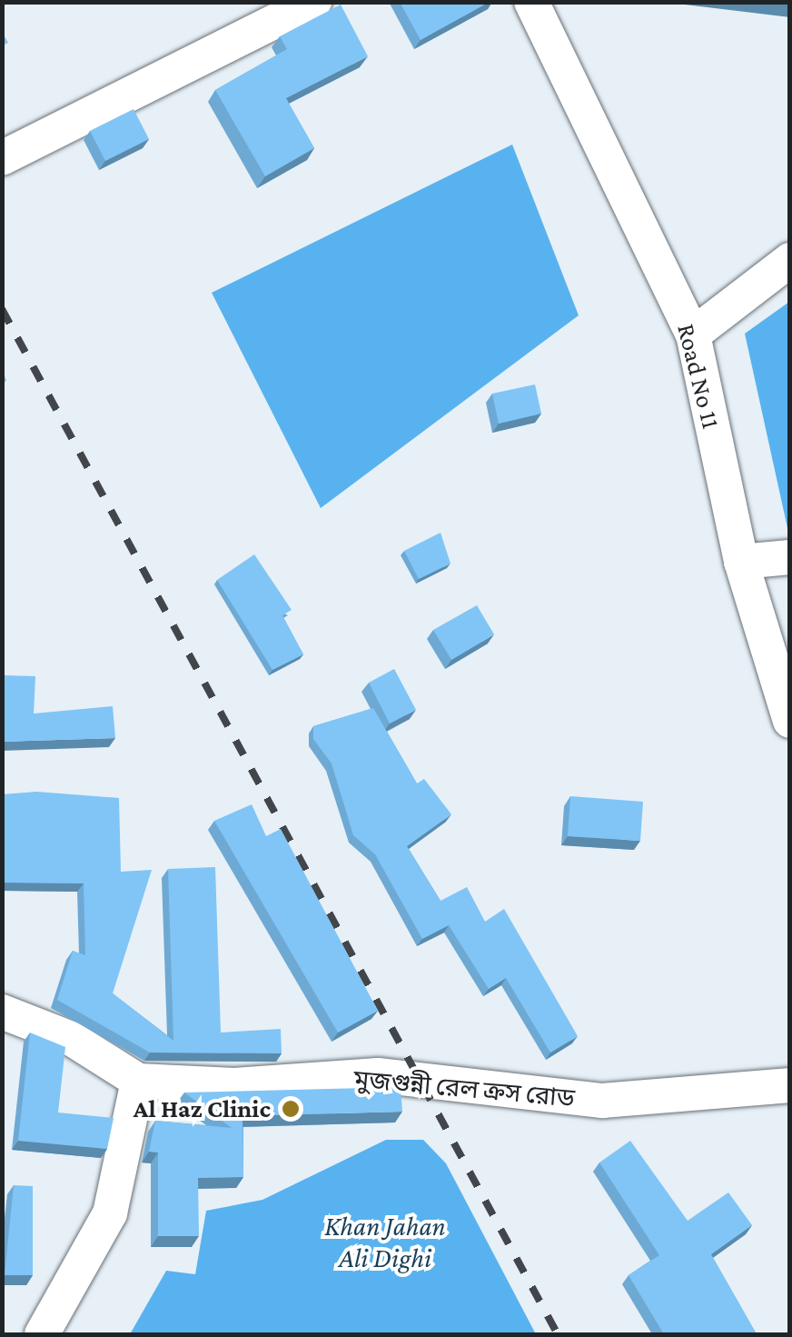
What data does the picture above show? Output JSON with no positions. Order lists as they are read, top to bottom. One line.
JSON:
{"streets":{"street":["Road No 11","মুজগুন্নী রেল ক্রস রোড"]},"water":["Khan Jahan Ali Dighi"],"places":["Al Haz Clinic"]}
